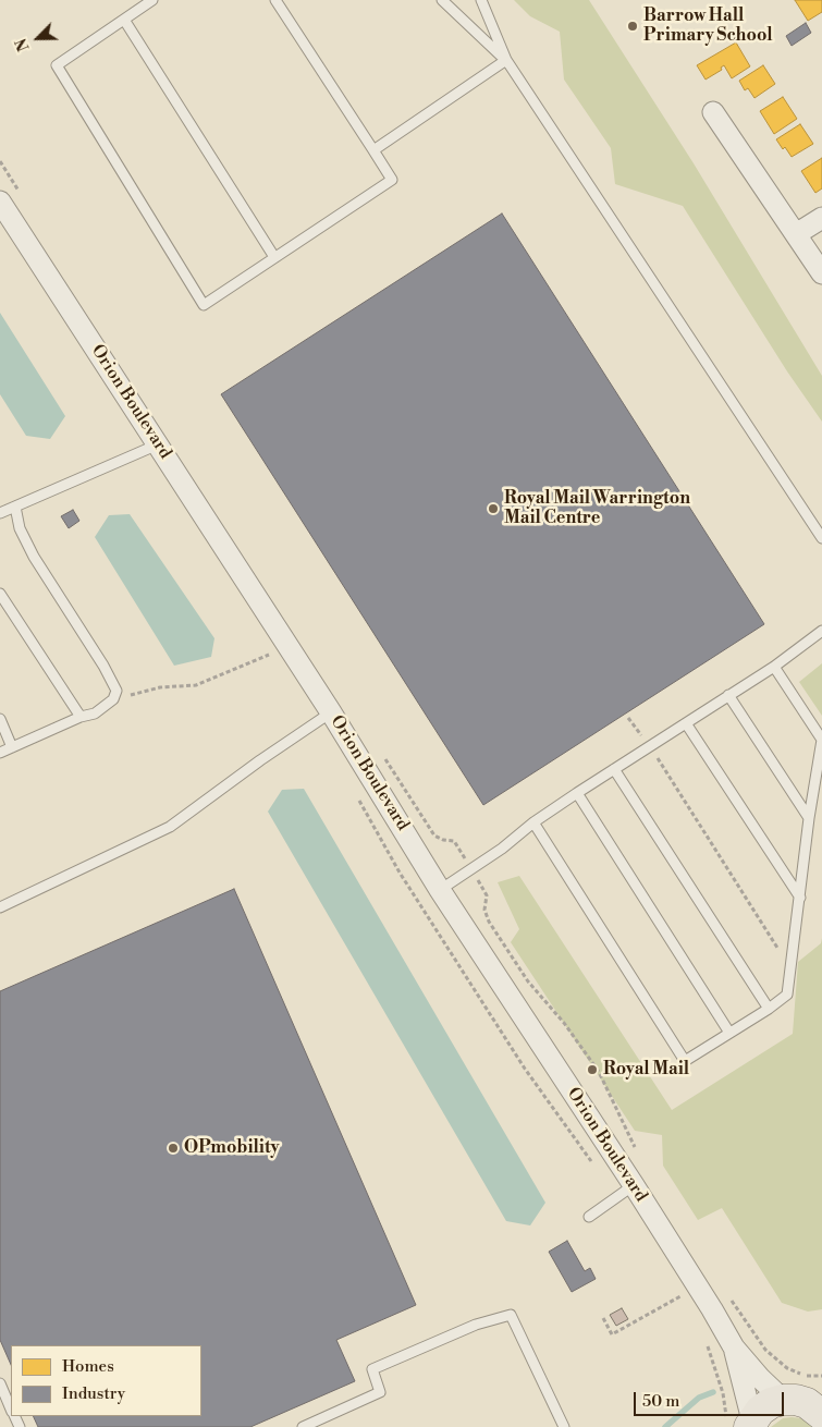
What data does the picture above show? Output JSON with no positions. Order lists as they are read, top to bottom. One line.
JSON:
{"streets":{"street":["Orion Boulevard"]},"places":["Barrow Hall Primary School","Royal Mail Warrington Mail Centre","Royal Mail","OPmobility"],"legend":["Homes","Industry"],"scale_bar":"50 m","north":"bottom left"}
